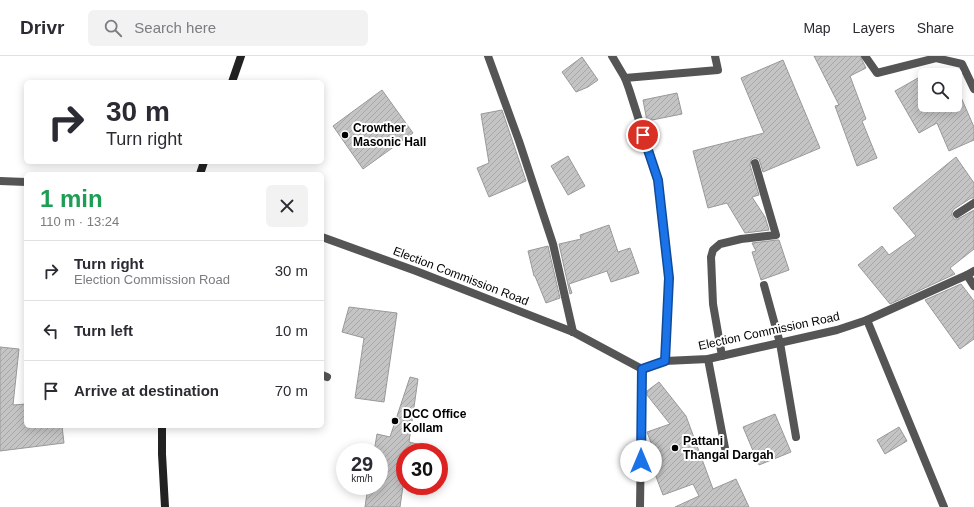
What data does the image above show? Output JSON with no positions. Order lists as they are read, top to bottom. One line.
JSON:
{"streets":{"street":["Election Commission Road"]},"places":["Crowther Masonic Hall","DCC Office Kollam","Pattani Thangal Dargah"],"page":{"header":"Drivr","search":"Search here","nav":["Map","Layers","Share"],"turn":["30 m","Turn right"],"heading":["1 min","110 m · 13:24"],"list":[{"name":"Turn right","note":"Election Commission Road","value":"30 m"},{"name":"Turn left","value":"10 m"},{"name":"Arrive at destination","value":"70 m"}],"speed":"29 km/h","limit":"30"}}
